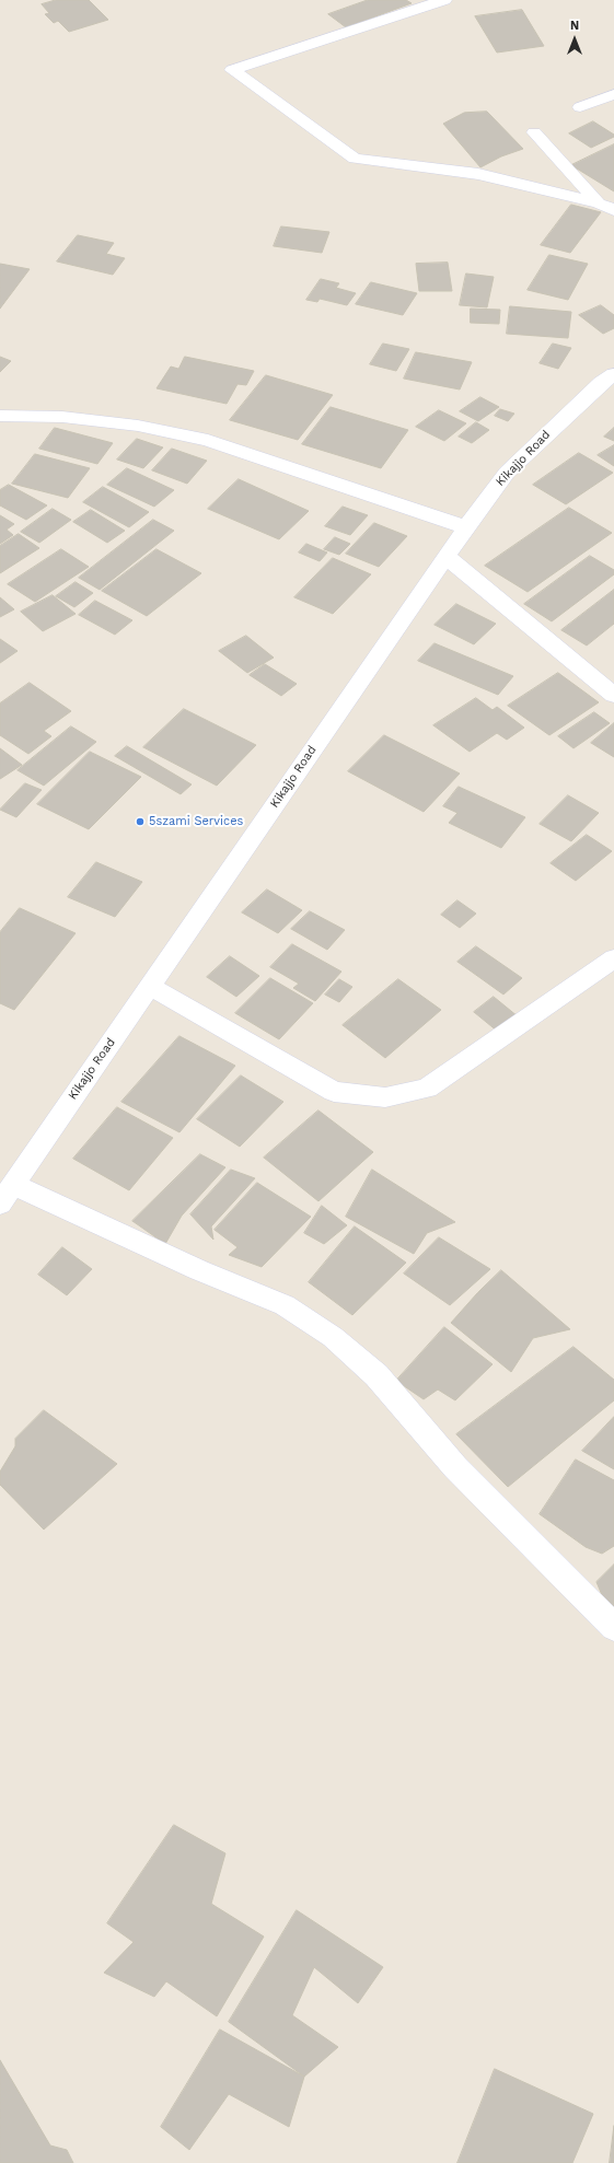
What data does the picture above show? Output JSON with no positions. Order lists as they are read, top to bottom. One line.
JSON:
{"streets":{"street":["Kikajjo Road"]},"places":["5szami Services"],"north":"top"}
